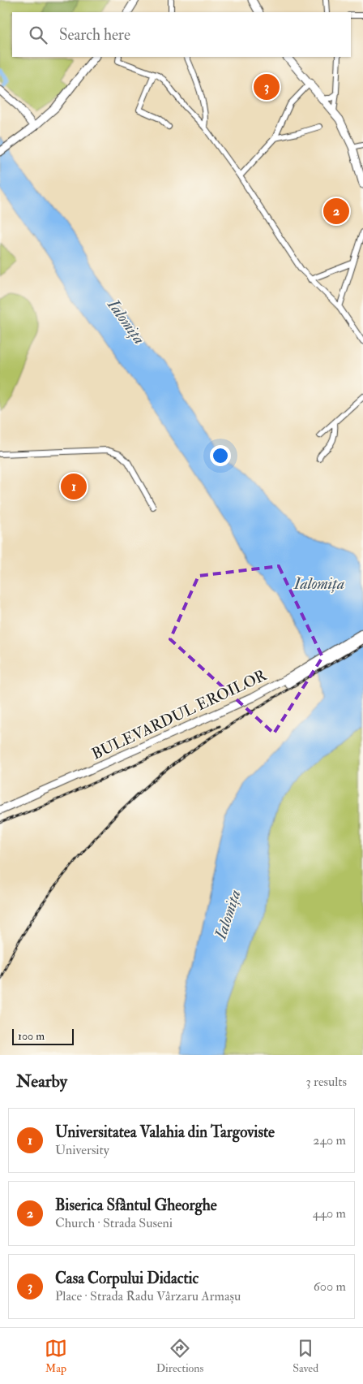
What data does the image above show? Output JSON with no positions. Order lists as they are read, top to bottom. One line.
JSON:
{"streets":{"main road":["BULEVARDUL EROILOR"]},"water":["Ialomița"],"scale_bar":"100 m","page":{"search":"Search here","pins":["3","2","1"],"scale":"100 m","heading":["Nearby","3 results"],"list":[{"mark":"1","name":"Universitatea Valahia din Targoviste","note":"University","value":"240 m"},{"mark":"2","name":"Biserica Sfântul Gheorghe","note":"Church · Strada Suseni","value":"440 m"},{"mark":"3","name":"Casa Corpului Didactic","note":"Place · Strada Radu Vârzaru Armașu","value":"600 m"}],"nav":["Map","Directions","Saved"]}}
